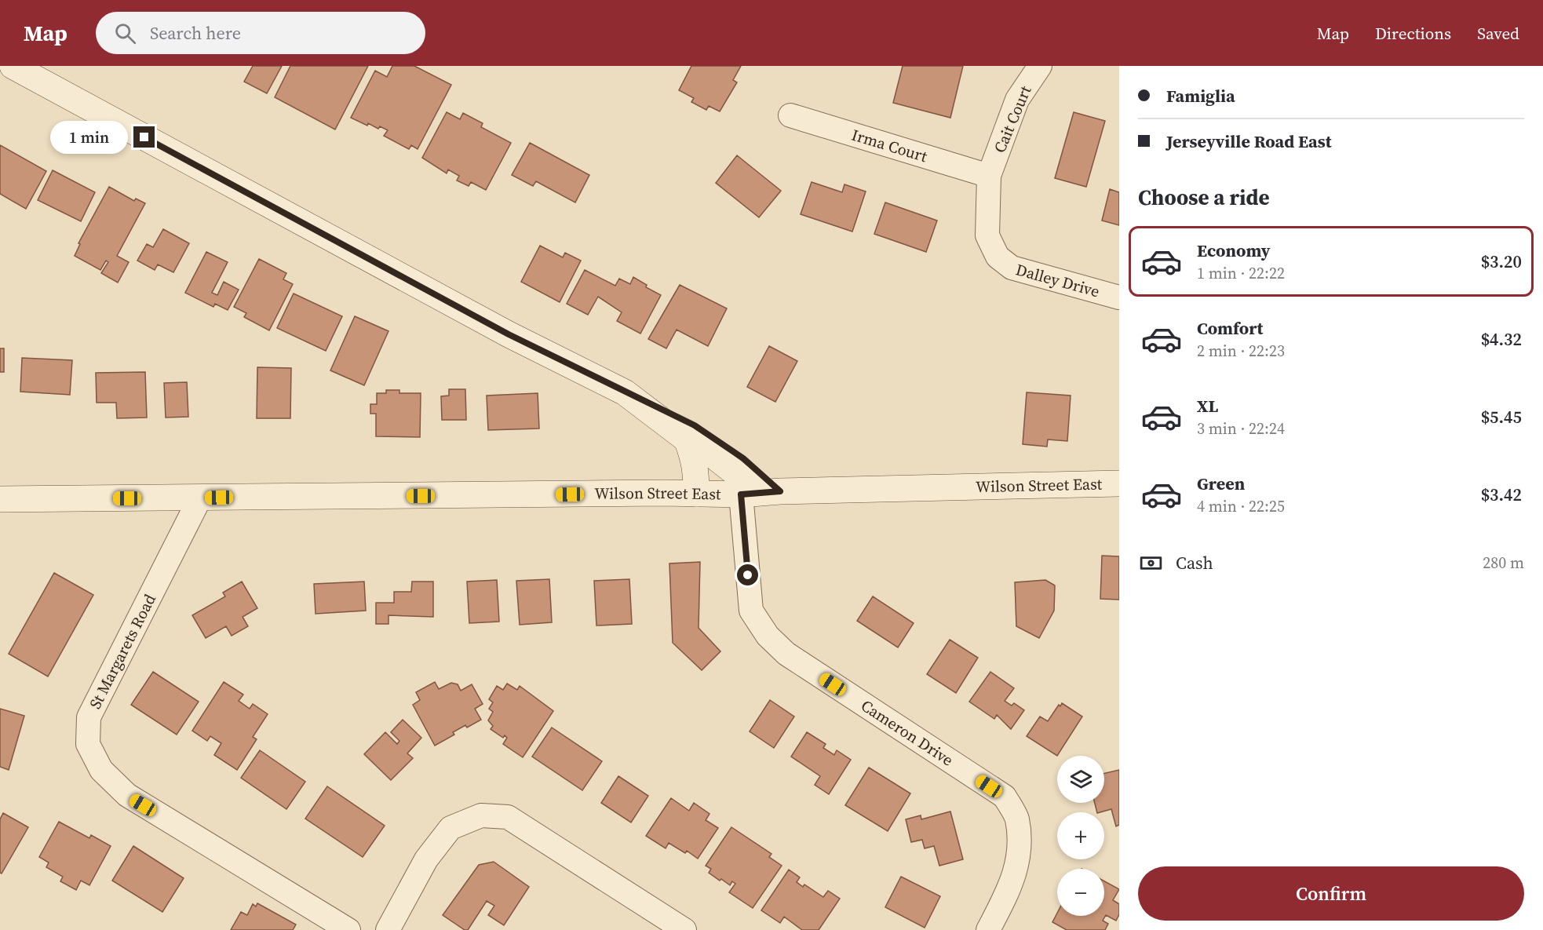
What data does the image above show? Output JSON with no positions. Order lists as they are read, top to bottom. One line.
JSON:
{"streets":{"main road":["Wilson Street East"],"street":["Cait Court","Irma Court","Dalley Drive","St Margarets Road","Cameron Drive"]},"crossings":[["Cait Court","Irma Court"],["Cait Court","Dalley Drive"],["Irma Court","Dalley Drive"],["Wilson Street East","St Margarets Road"],["Wilson Street East","Cameron Drive"]],"page":{"header":"Map","search":"Search here","nav":["Map","Directions","Saved"],"banner":["Famiglia","Jerseyville Road East"],"bubble":"1 min","heading":"Choose a ride","list":[{"name":"Economy","note":"1 min · 22:22","value":"$3.20"},{"name":"Comfort","note":"2 min · 22:23","value":"$4.32"},{"name":"XL","note":"3 min · 22:24","value":"$5.45"},{"name":"Green","note":"4 min · 22:25","value":"$3.42"}],"pay":["Cash","280 m"],"map_buttons":["+","−"],"buttons":"Confirm"}}
